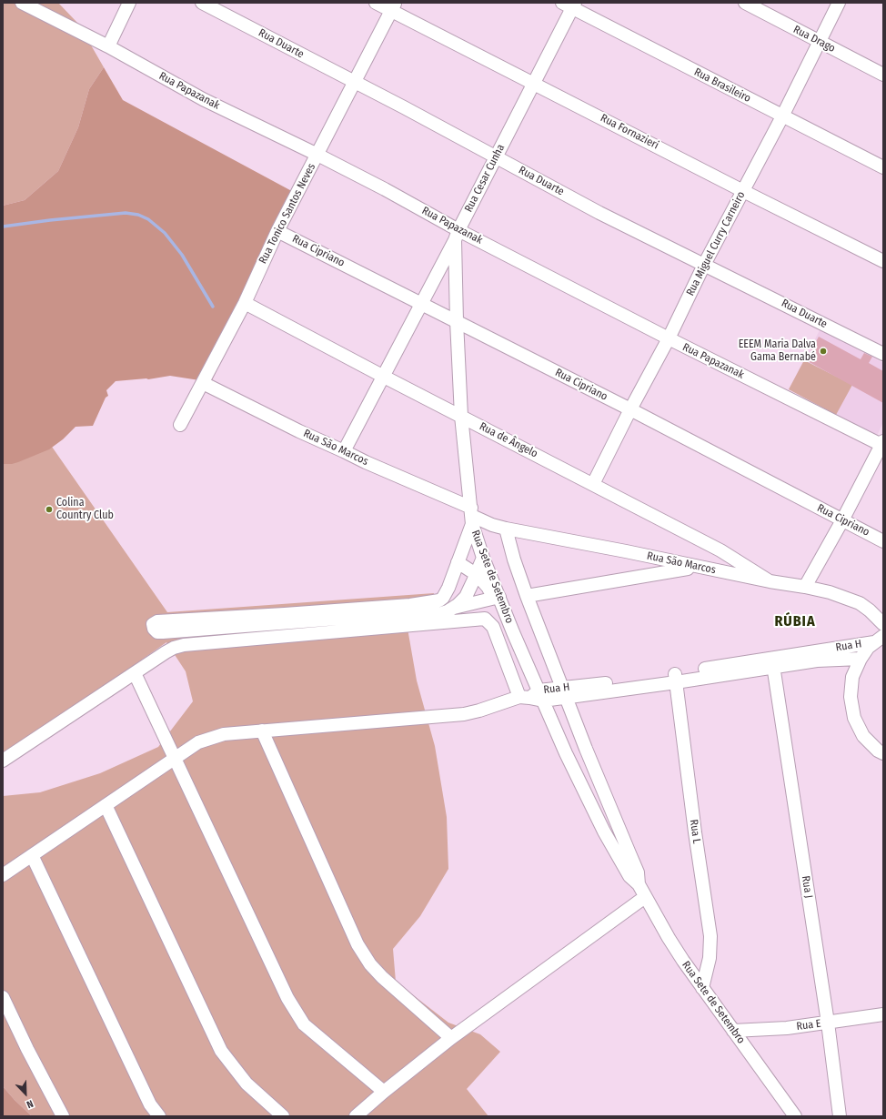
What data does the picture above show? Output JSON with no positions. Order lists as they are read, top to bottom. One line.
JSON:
{"streets":{"street":["Rua Drago","Rua Duarte","Rua Brasileiro","Rua Papazanak","Rua Fornazieri","Rua Cesar Cunha","Rua Tonico Santos Neves","Rua Miguel Curry Carneiro","Rua Cipriano","Rua de Ângelo","Rua São Marcos","Rua Sete de Setembro","Rua H","Rua L","Rua J","Rua E"]},"crossings":[["Rua Drago","Rua Miguel Curry Carneiro"],["Rua Duarte","Rua Cesar Cunha"],["Rua Duarte","Rua Tonico Santos Neves"],["Rua Duarte","Rua Miguel Curry Carneiro"],["Rua Brasileiro","Rua Cesar Cunha"],["Rua Brasileiro","Rua Miguel Curry Carneiro"],["Rua Papazanak","Rua Cesar Cunha"],["Rua Papazanak","Rua Tonico Santos Neves"],["Rua Papazanak","Rua Miguel Curry Carneiro"],["Rua Papazanak","Rua Sete de Setembro"],["Rua Fornazieri","Rua Cesar Cunha"],["Rua Fornazieri","Rua Tonico Santos Neves"],["Rua Fornazieri","Rua Miguel Curry Carneiro"],["Rua Cesar Cunha","Rua Cipriano"],["Rua Cesar Cunha","Rua de Ângelo"],["Rua Cesar Cunha","Rua São Marcos"],["Rua Cesar Cunha","Rua Sete de Setembro"],["Rua Tonico Santos Neves","Rua Cipriano"],["Rua Tonico Santos Neves","Rua de Ângelo"],["Rua Tonico Santos Neves","Rua São Marcos"],["Rua Miguel Curry Carneiro","Rua Cipriano"],["Rua Miguel Curry Carneiro","Rua de Ângelo"],["Rua Cipriano","Rua Sete de Setembro"],["Rua de Ângelo","Rua São Marcos"],["Rua de Ângelo","Rua Sete de Setembro"],["Rua São Marcos","Rua Sete de Setembro"],["Rua Sete de Setembro","Rua H"],["Rua Sete de Setembro","Rua L"],["Rua Sete de Setembro","Rua E"],["Rua H","Rua L"],["Rua H","Rua J"],["Rua J","Rua E"]],"districts":["RÚBIA"],"places":["EEEM Maria Dalva Gama Bernabé","Colina Country Club"],"north":"bottom right"}
